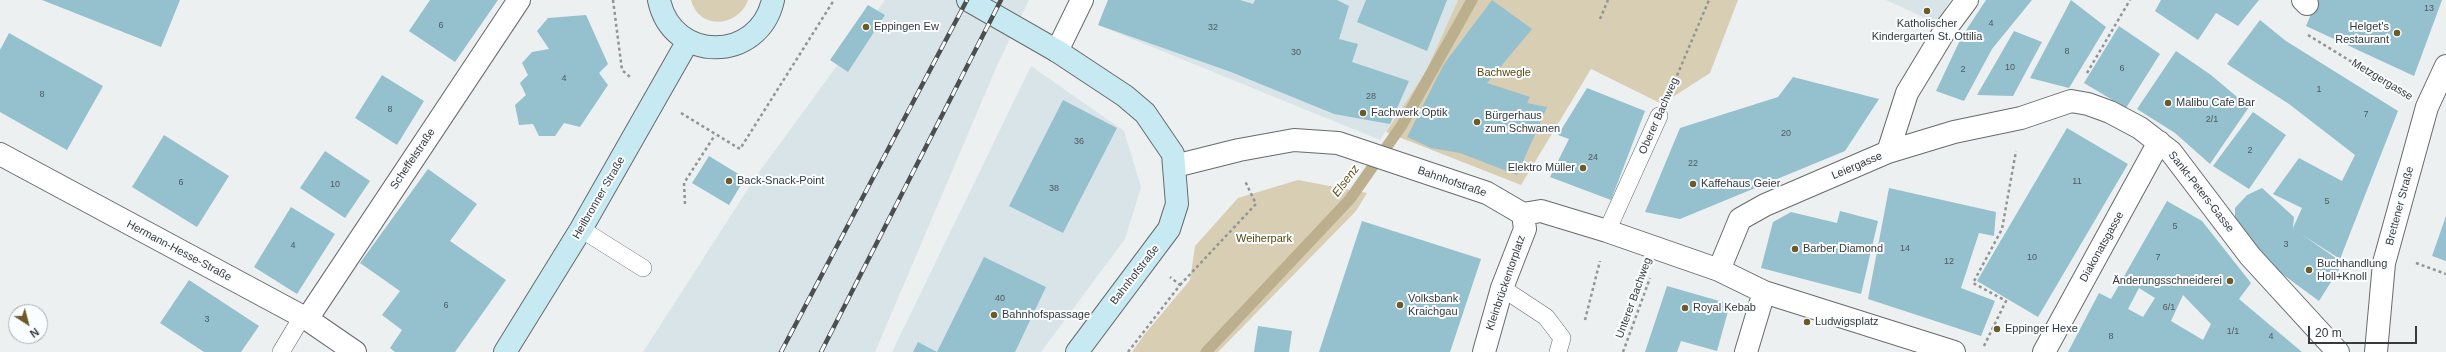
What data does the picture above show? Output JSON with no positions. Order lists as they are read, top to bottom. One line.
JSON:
{"streets":{"street":["Scheffelstraße","Leiergasse","Bahnhofstraße","Sankt-Peters-Gasse","Heilbronner Straße","Brettener Straße","Diakonatsgasse","Hermann-Hesse-Straße","Kleinbrückentorplatz"],"lane":["Oberer Bachweg"],"path":["Metzgergasse","Unterer Bachweg"]},"crossings":[["Metzgergasse","Brettener Straße"],["Scheffelstraße","Hermann-Hesse-Straße"],["Bahnhofstraße","Kleinbrückentorplatz"],["Sankt-Peters-Gasse","Diakonatsgasse"]],"water":["Elsenz"],"parks":["Bachwegle","Weiherpark"],"places":["Katholischer Kindergarten St. Ottilia","Eppingen Ew","Helget's Restaurant","Malibu Cafe Bar","Fachwerk Optik","Bürgerhaus zum Schwanen","Elektro Müller","Back-Snack-Point","Kaffehaus Geier","Barber Diamond","Buchhandlung Holl+Knoll","Änderungsschneiderei","Volksbank Kraichgau","Royal Kebab","Bahnhofspassage","Ludwigsplatz","Eppinger Hexe"],"house_numbers":["13","4","6","32","8","30","10","6","2","4","1","8","28","8","7","2/1","20","36","2","24","22","11","6","10","38","5","5","3","4","14","10","7","12","40","6","6/1","3","1/1","8","4"],"scale_bar":"20 m","north":"bottom right"}
